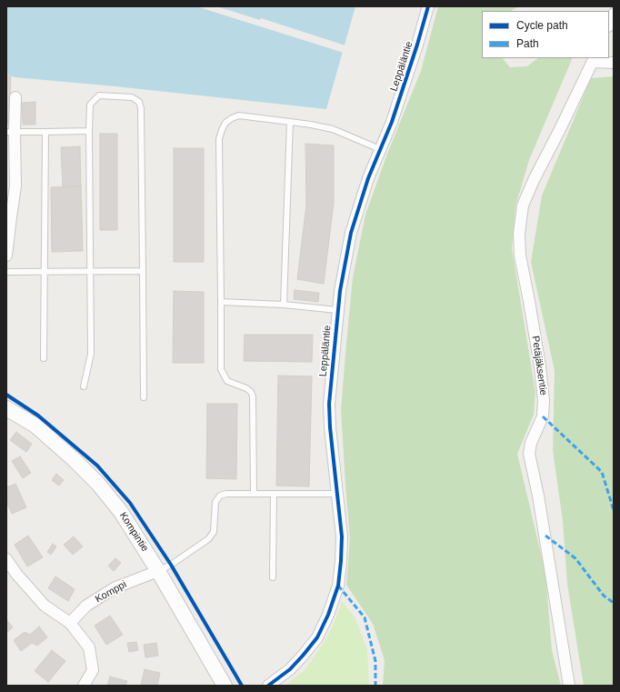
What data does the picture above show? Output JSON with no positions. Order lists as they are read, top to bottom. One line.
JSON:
{"streets":{"street":["Leppäläntie","Petäjäksentie","Kompintie","Komppi"]},"crossings":[["Kompintie","Komppi"]],"legend":["Cycle path","Path"]}
